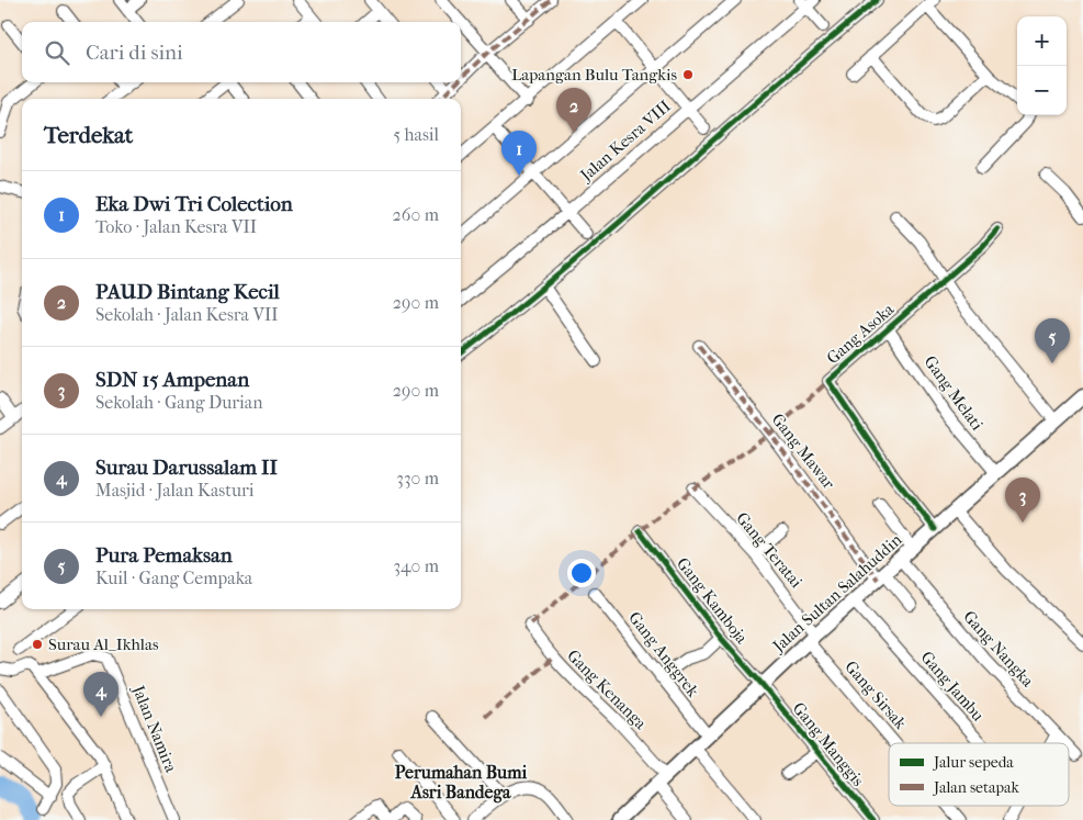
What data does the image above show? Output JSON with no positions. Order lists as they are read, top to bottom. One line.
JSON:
{"streets":{"main road":["Jalan Sultan Salahuddin"],"street":["Jalan Kesra VIII","Gang Asoka","Gang Melati","Gang Mawar","Gang Teratai","Gang Kamboja","Gang Nangka","Gang Anggrek","Gang Jambu","Gang Kenanga","Gang Sirsak","Jalan Namira","Gang Manggis"]},"crossings":[["Gang Asoka","Gang Melati"],["Gang Asoka","Jalan Sultan Salahuddin"],["Gang Melati","Jalan Sultan Salahuddin"],["Gang Mawar","Jalan Sultan Salahuddin"],["Gang Teratai","Jalan Sultan Salahuddin"],["Gang Teratai","Gang Sirsak"],["Jalan Sultan Salahuddin","Gang Kamboja"],["Jalan Sultan Salahuddin","Gang Nangka"],["Jalan Sultan Salahuddin","Gang Anggrek"],["Jalan Sultan Salahuddin","Gang Jambu"],["Jalan Sultan Salahuddin","Gang Kenanga"],["Jalan Sultan Salahuddin","Gang Sirsak"],["Jalan Sultan Salahuddin","Gang Manggis"],["Gang Kamboja","Gang Manggis"]],"districts":["Perumahan Bumi Asri Bandega"],"places":["Lapangan Bulu Tangkis","Surau Al_Ikhlas"],"legend":["Jalur sepeda","Jalan setapak"],"page":{"map_buttons":["+","−"],"search":"Cari di sini","pins":["2","1","5","3","4"],"heading":["Terdekat","5 hasil"],"list":[{"mark":"1","name":"Eka Dwi Tri Colection","note":"Toko · Jalan Kesra VII","value":"260 m"},{"mark":"2","name":"PAUD Bintang Kecil","note":"Sekolah · Jalan Kesra VII","value":"290 m"},{"mark":"3","name":"SDN 15 Ampenan","note":"Sekolah · Gang Durian","value":"290 m"},{"mark":"4","name":"Surau Darussalam II","note":"Masjid · Jalan Kasturi","value":"330 m"},{"mark":"5","name":"Pura Pemaksan","note":"Kuil · Gang Cempaka","value":"340 m"}]}}
